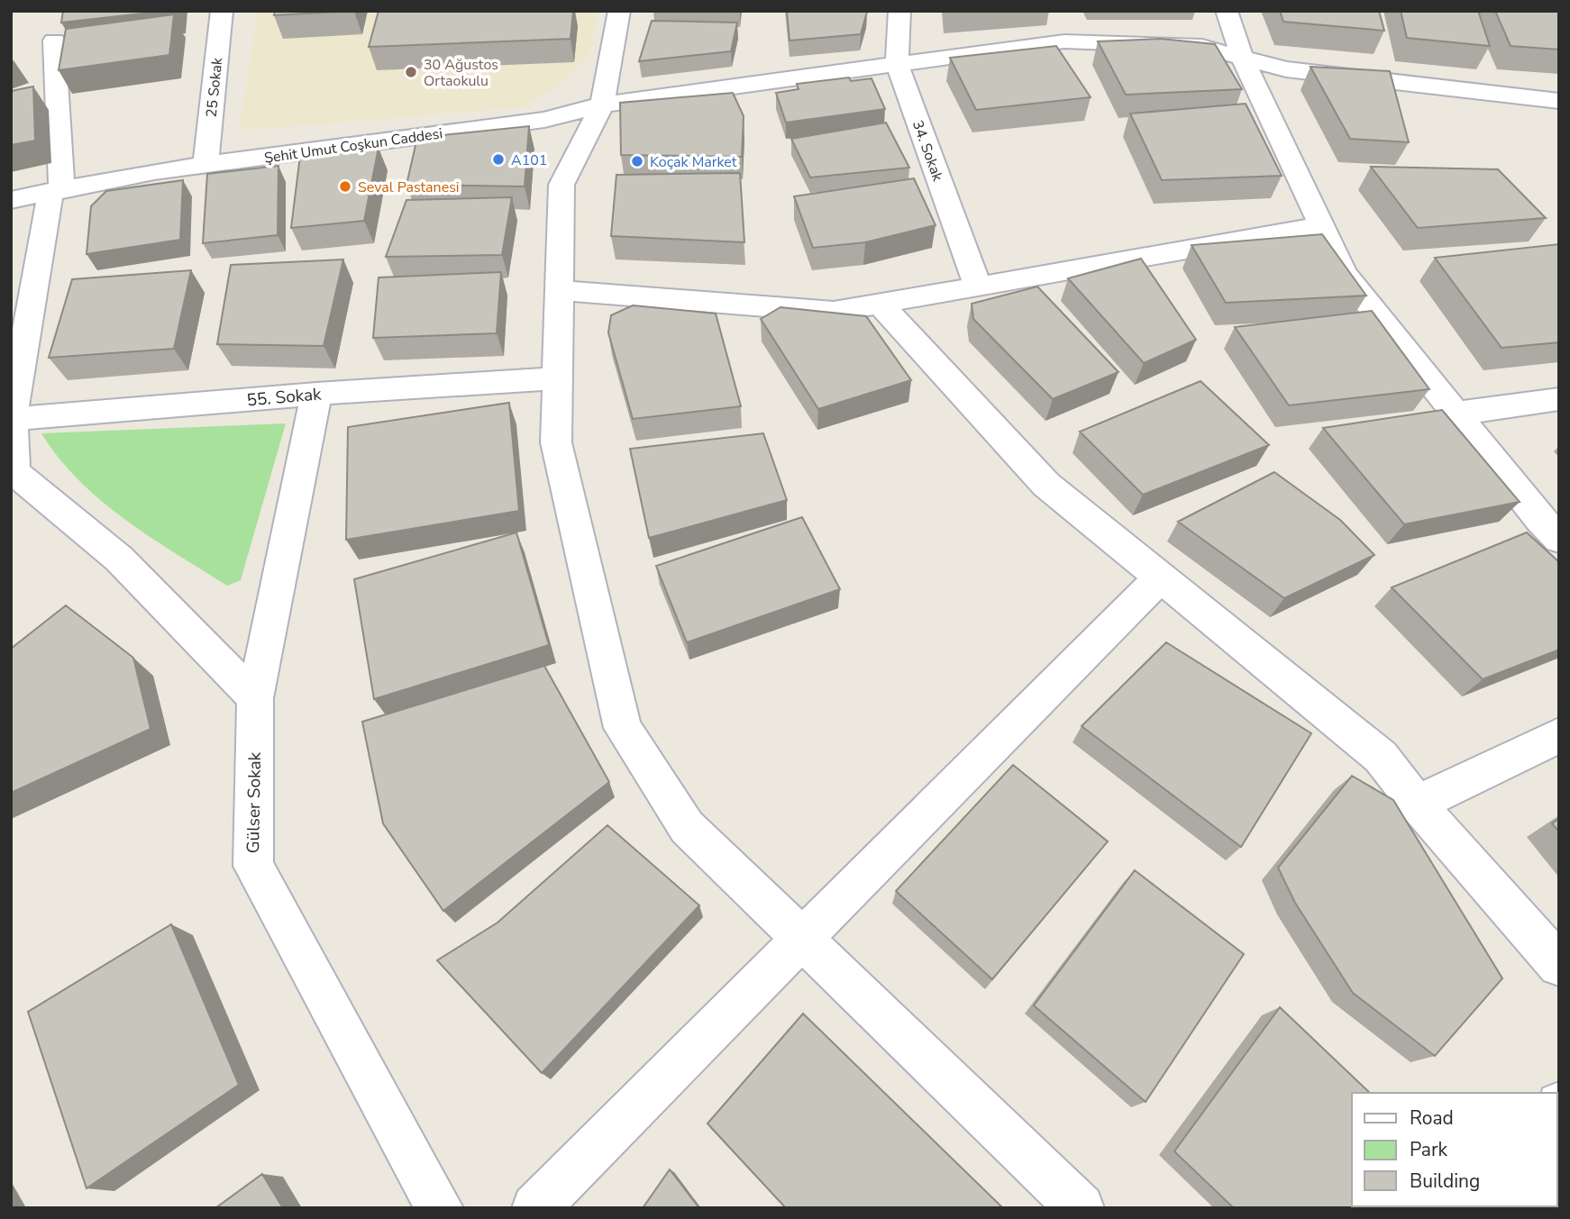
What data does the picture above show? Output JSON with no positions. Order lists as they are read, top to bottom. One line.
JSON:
{"streets":{"street":["25 Sokak","Şehit Umut Coşkun Caddesi","34. Sokak","55. Sokak","Gülser Sokak"]},"crossings":[["25 Sokak","Şehit Umut Coşkun Caddesi"],["Şehit Umut Coşkun Caddesi","34. Sokak"],["55. Sokak","Gülser Sokak"]],"places":["30 Ağustos Ortaokulu","A101","Koçak Market","Seval Pastanesi"],"legend":["Road","Park","Building"]}
